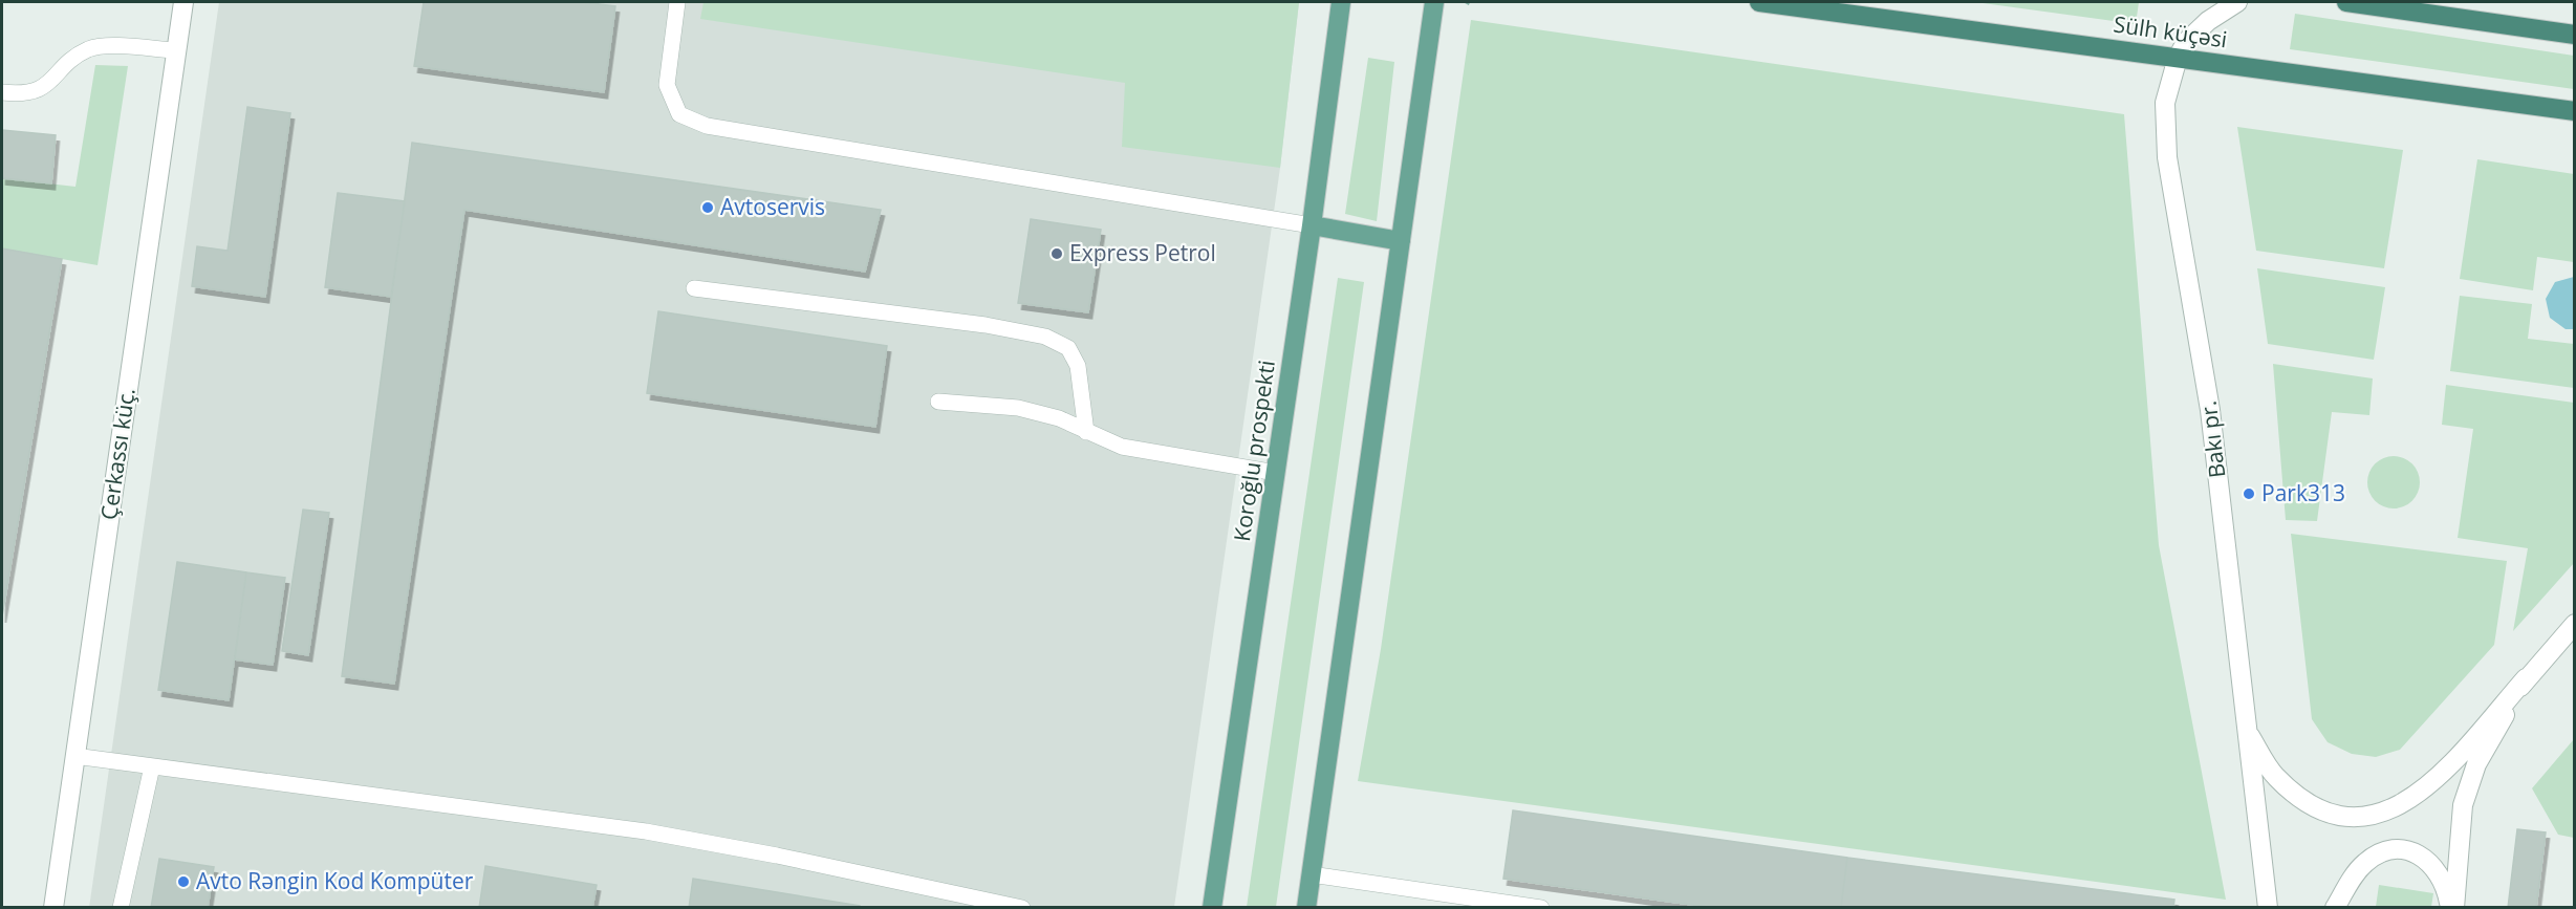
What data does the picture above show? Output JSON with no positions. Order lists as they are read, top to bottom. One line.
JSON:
{"streets":{"highway":["Sülh küçəsi"],"main road":["Koroğlu prospekti"],"street":["Bakı pr.","Çerkassı küç."]},"crossings":[["Sülh küçəsi","Bakı pr."]],"places":["Avtoservis","Express Petrol","Park313","Avto Rəngin Kod Kompüter"]}
